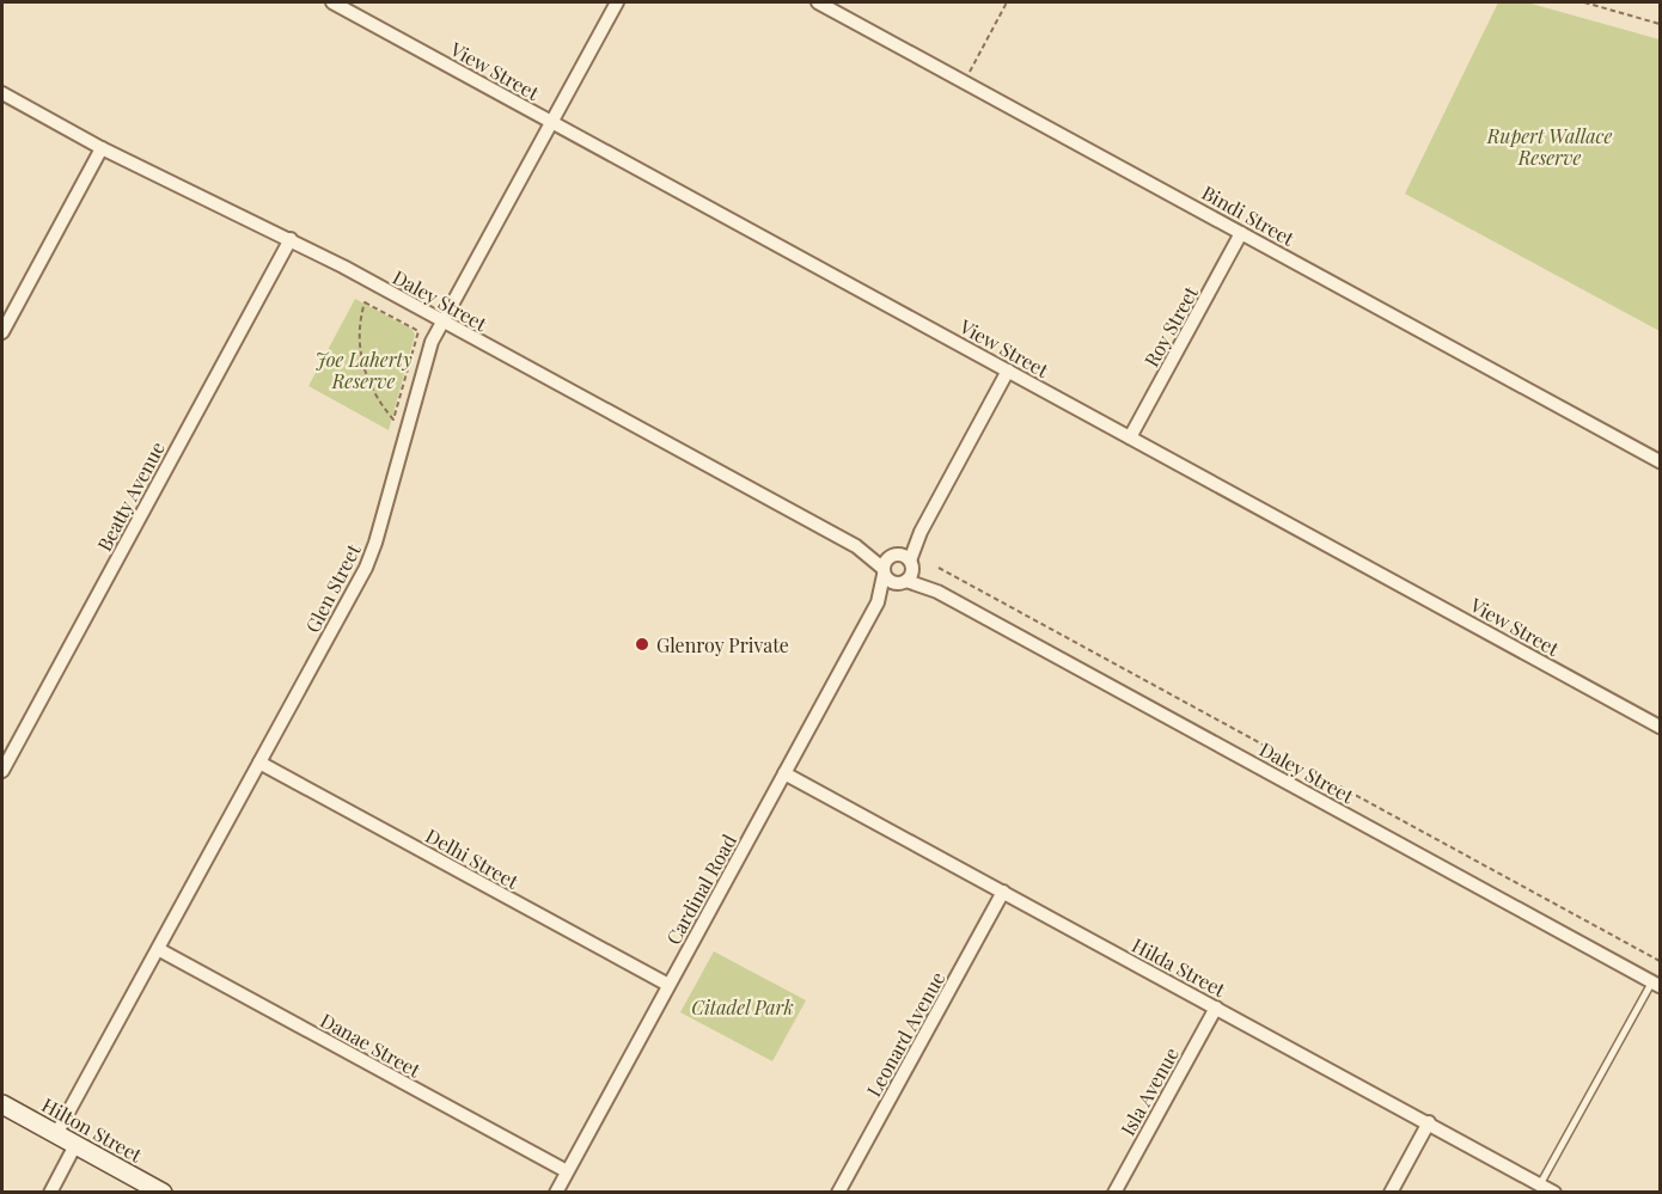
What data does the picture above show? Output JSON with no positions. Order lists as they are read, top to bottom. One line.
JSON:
{"streets":{"street":["View Street","Bindi Street","Daley Street","Roy Street","Beatty Avenue","Glen Street","Delhi Street","Cardinal Road","Hilda Street","Leonard Avenue","Danae Street","Isla Avenue","Hilton Street"]},"crossings":[["View Street","Roy Street"],["View Street","Glen Street"],["View Street","Cardinal Road"],["Bindi Street","Roy Street"],["Daley Street","Beatty Avenue"],["Daley Street","Glen Street"],["Daley Street","Cardinal Road"],["Glen Street","Delhi Street"],["Glen Street","Danae Street"],["Glen Street","Hilton Street"],["Delhi Street","Cardinal Road"],["Cardinal Road","Hilda Street"],["Cardinal Road","Danae Street"],["Hilda Street","Leonard Avenue"],["Hilda Street","Isla Avenue"]],"parks":["Rupert Wallace Reserve","Joe Laherty Reserve","Citadel Park"],"places":["Glenroy Private"]}
